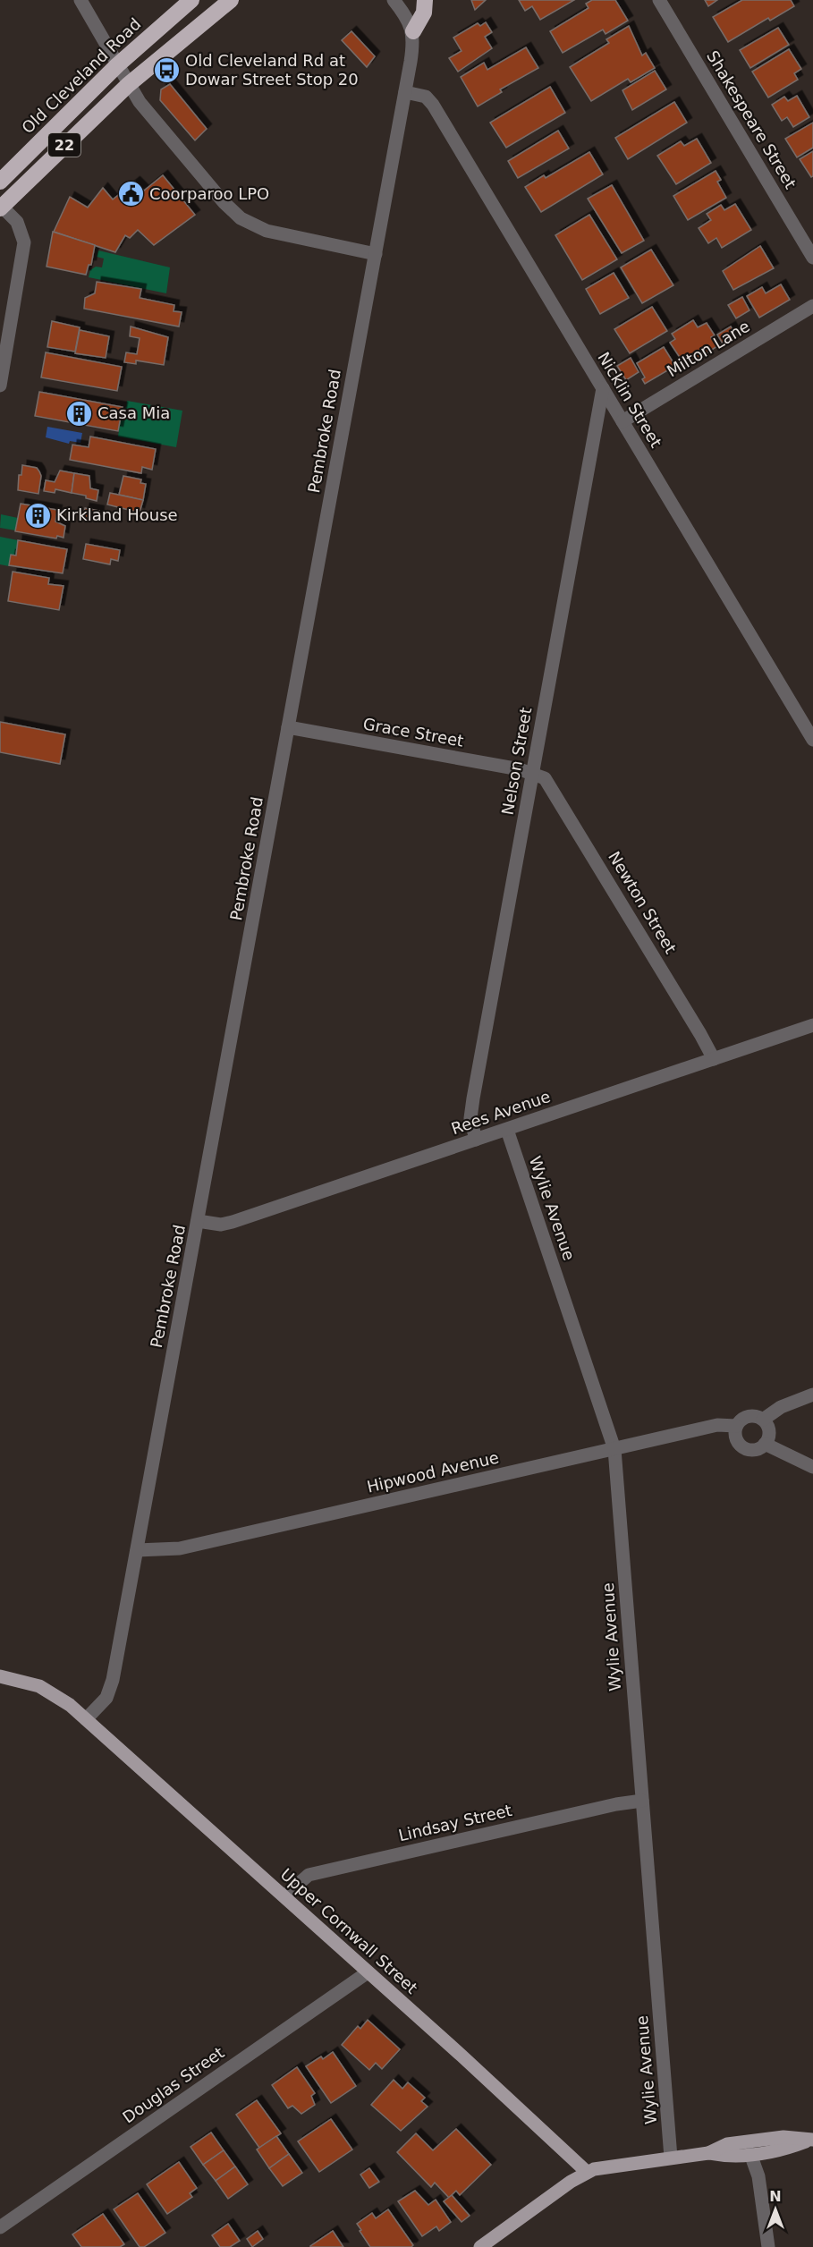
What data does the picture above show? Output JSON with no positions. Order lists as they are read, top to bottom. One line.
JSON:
{"streets":{"highway":["Old Cleveland Road","22"],"main road":["Upper Cornwall Street"],"street":["Shakespeare Street","Milton Lane","Nicklin Street","Pembroke Road","Grace Street","Nelson Street","Newton Street","Rees Avenue","Wylie Avenue","Hipwood Avenue","Lindsay Street","Douglas Street"]},"crossings":[["Milton Lane","Nicklin Street"],["Nicklin Street","Pembroke Road"],["Nicklin Street","Nelson Street"],["Pembroke Road","Grace Street"],["Pembroke Road","Rees Avenue"],["Pembroke Road","Hipwood Avenue"],["Pembroke Road","Upper Cornwall Street"],["Grace Street","Nelson Street"],["Grace Street","Newton Street"],["Nelson Street","Newton Street"],["Nelson Street","Rees Avenue"],["Newton Street","Rees Avenue"],["Rees Avenue","Wylie Avenue"],["Wylie Avenue","Hipwood Avenue"],["Wylie Avenue","Lindsay Street"],["Lindsay Street","Upper Cornwall Street"],["Upper Cornwall Street","Douglas Street"]],"places":{"bus stop":["Old Cleveland Rd at Dowar Street Stop 20"],"public building":["Coorparoo LPO"],"building":["Casa Mia","Kirkland House"]},"north":"top"}
